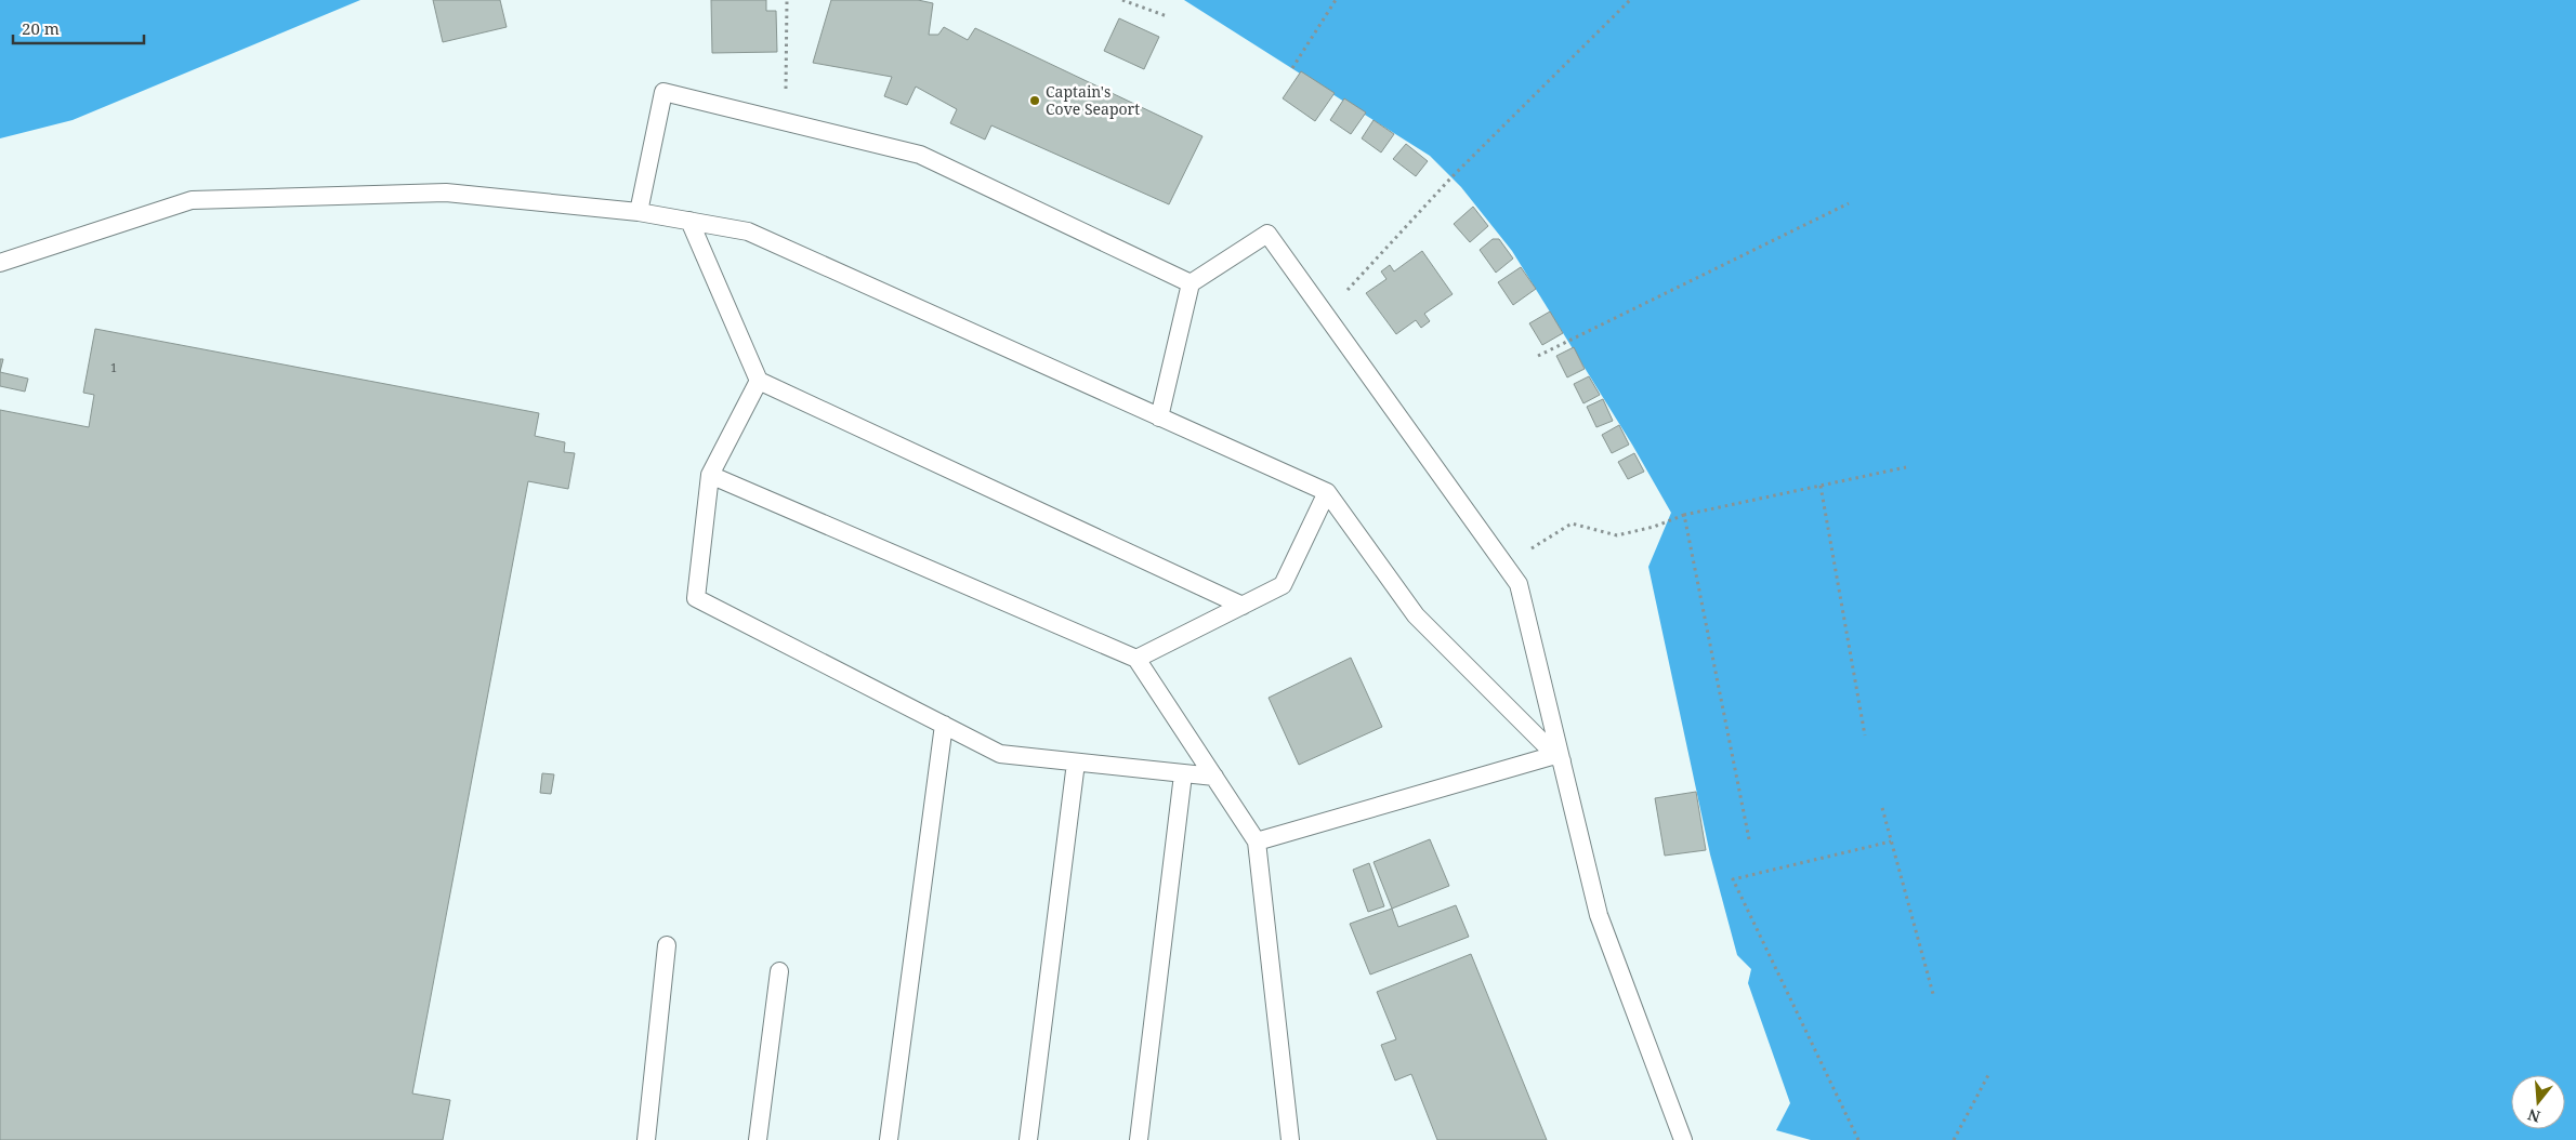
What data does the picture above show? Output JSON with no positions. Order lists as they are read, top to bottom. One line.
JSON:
{"places":["Captain's Cove Seaport"],"house_numbers":["1"],"scale_bar":"20 m","north":"bottom"}
